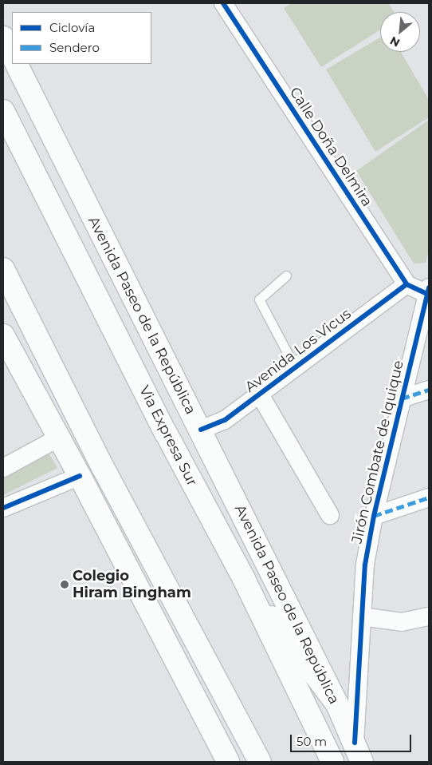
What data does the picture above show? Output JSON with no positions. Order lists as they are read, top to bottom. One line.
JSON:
{"streets":{"main road":["Avenida Paseo de la República","Via Expresa Sur"],"street":["Calle Doña Delmira","Avenida Los Vicus","Jirón Combate de Iquique"]},"crossings":[["Calle Doña Delmira","Avenida Los Vicus"],["Avenida Paseo de la República","Avenida Los Vicus"],["Avenida Paseo de la República","Jirón Combate de Iquique"]],"places":["Colegio Hiram Bingham"],"legend":["Ciclovía","Sendero"],"scale_bar":"50 m","north":"bottom left"}
